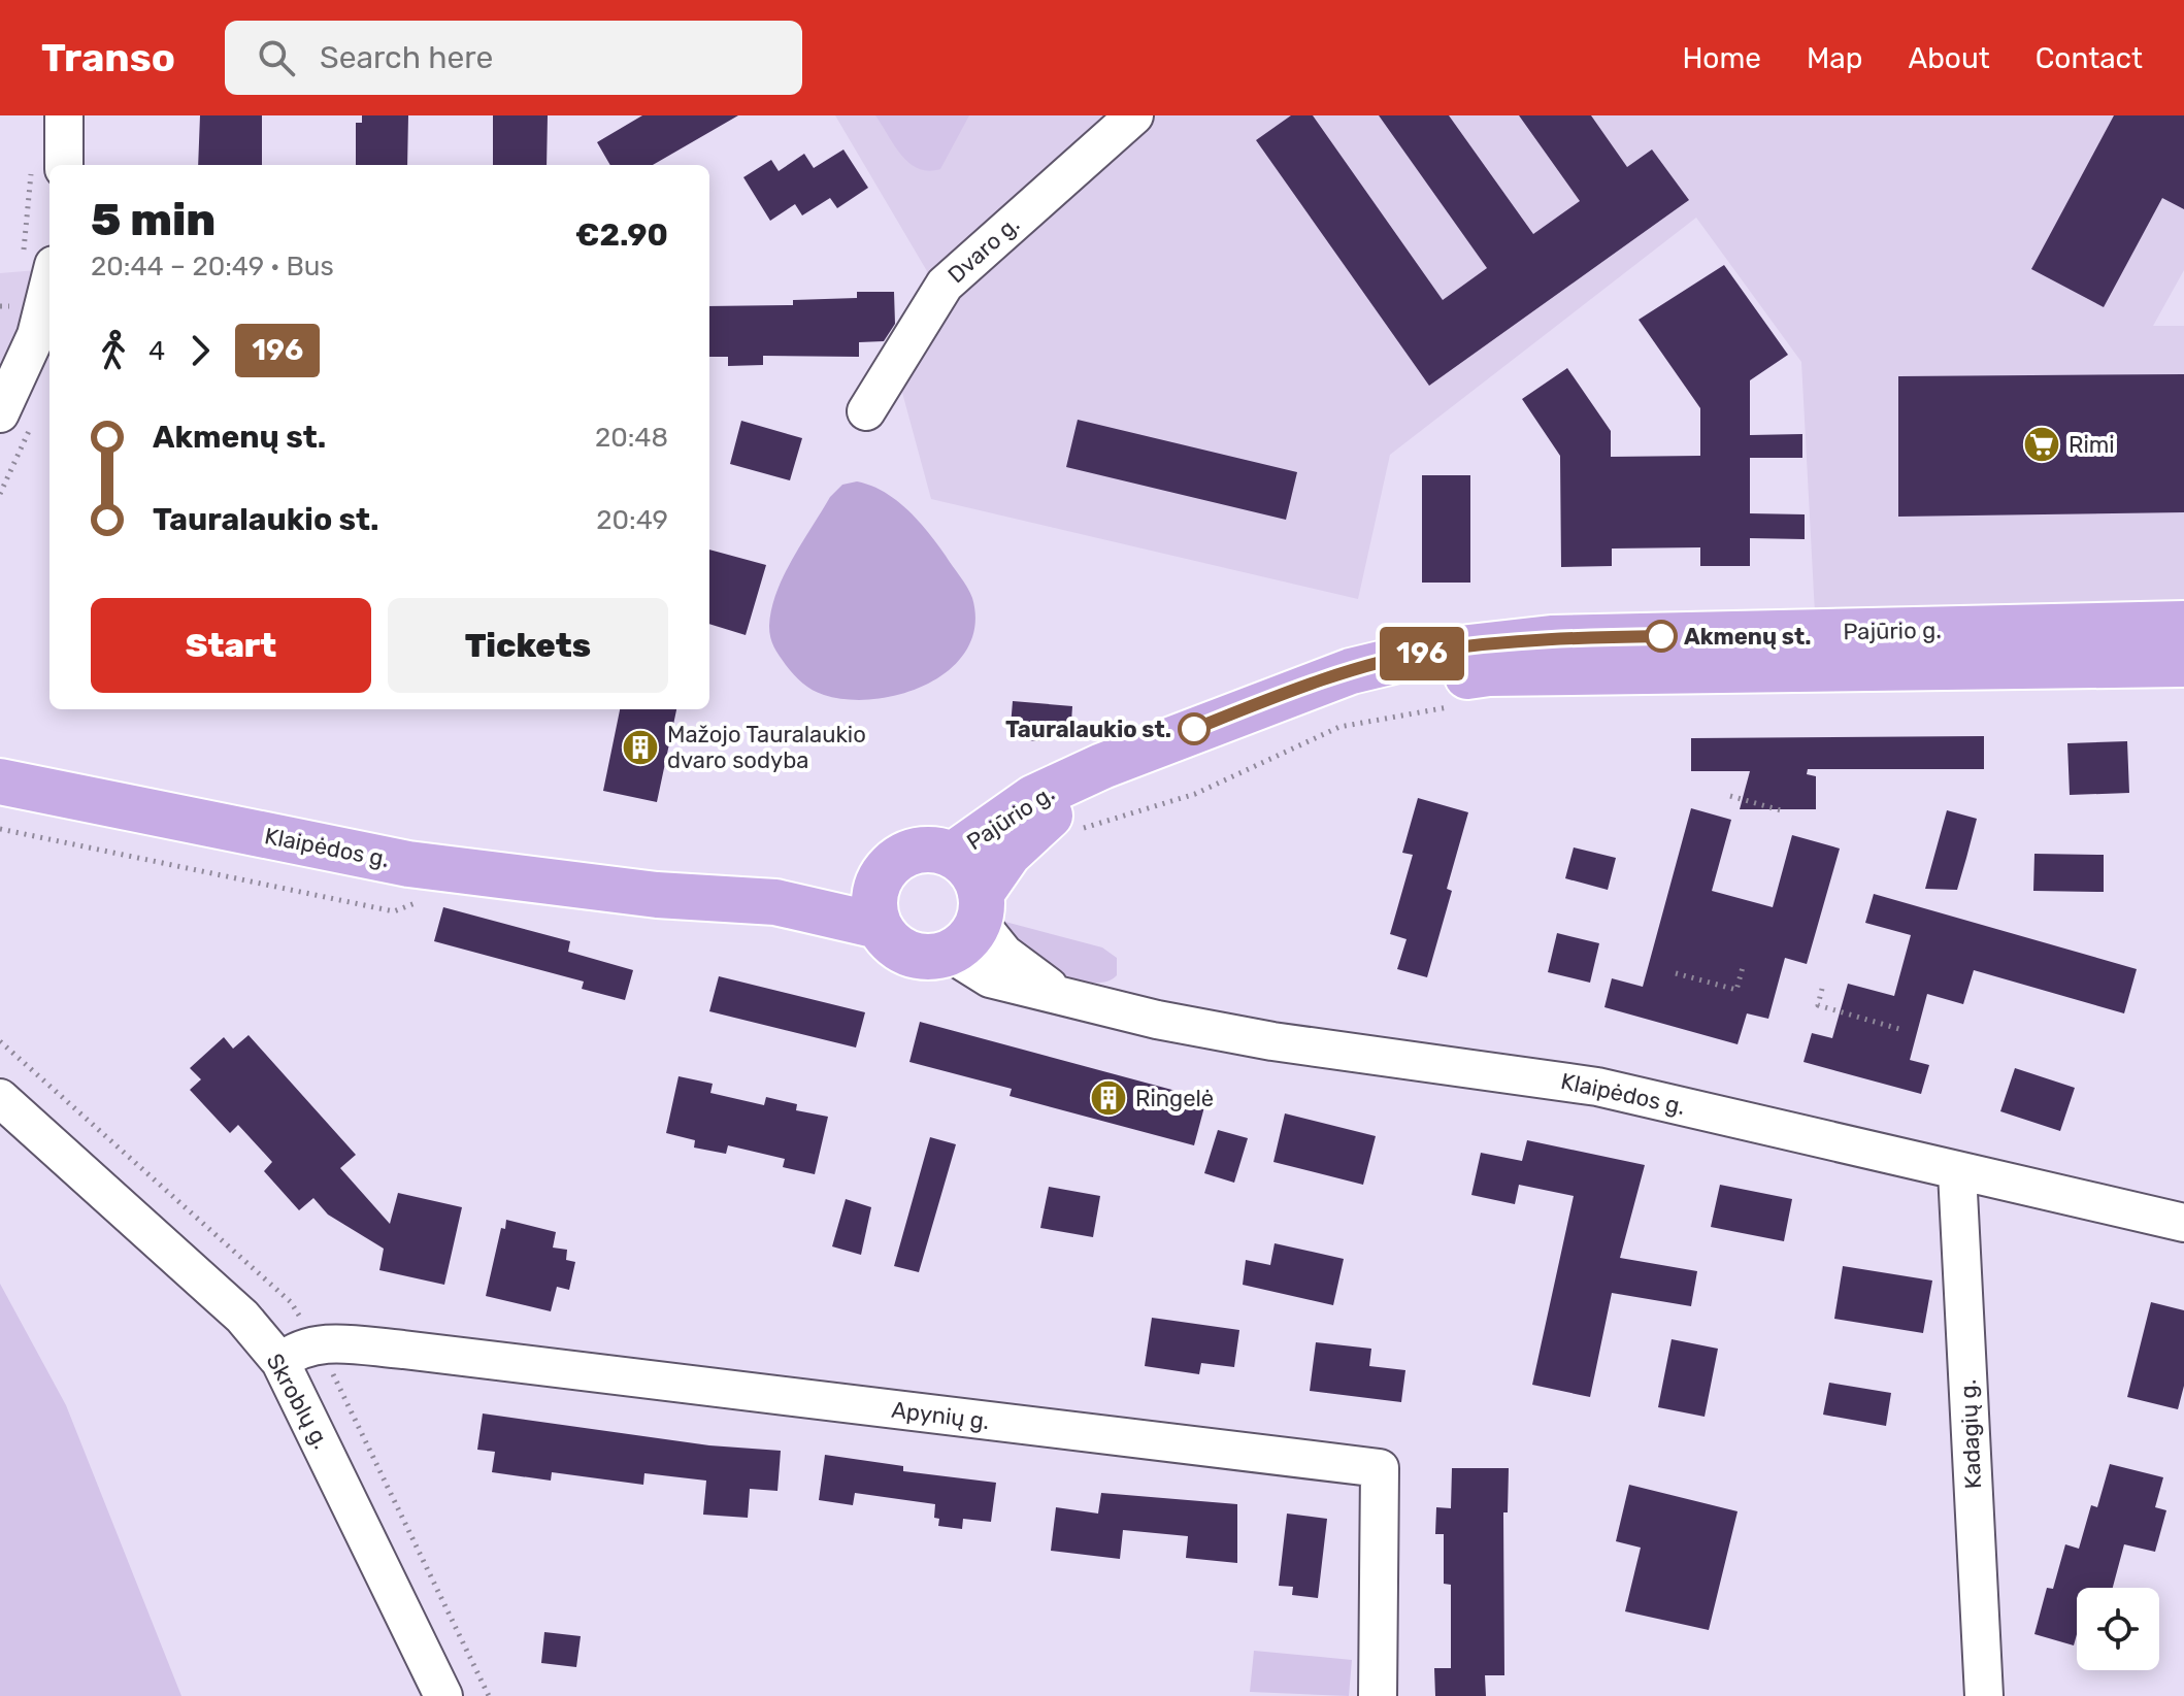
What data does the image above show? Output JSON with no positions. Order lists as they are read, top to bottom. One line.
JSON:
{"streets":{"main road":["Pajūrio g.","Klaipėdos g."],"street":["Dvaro g.","Skroblų g.","Apynių g.","Kadagių g."]},"crossings":[["Pajūrio g.","Klaipėdos g."],["Klaipėdos g.","Kadagių g."],["Skroblų g.","Apynių g."]],"places":{"supermarket":["Rimi"],"other":["Akmenų st.","Tauralaukio st."],"building":["Mažojo Tauralaukio dvaro sodyba","Ringelė"]},"lines":["bus line 196"],"page":{"header":"Transo","search":"Search here","nav":["Home","Map","About","Contact"],"on_map":"196","heading":["5 min","20:44 – 20:49 · Bus","€2.90"],"legs":["4","196"],"list":[{"name":"Akmenų st.","value":"20:48"},{"name":"Tauralaukio st.","value":"20:49"}],"buttons":["Start","Tickets"]}}
